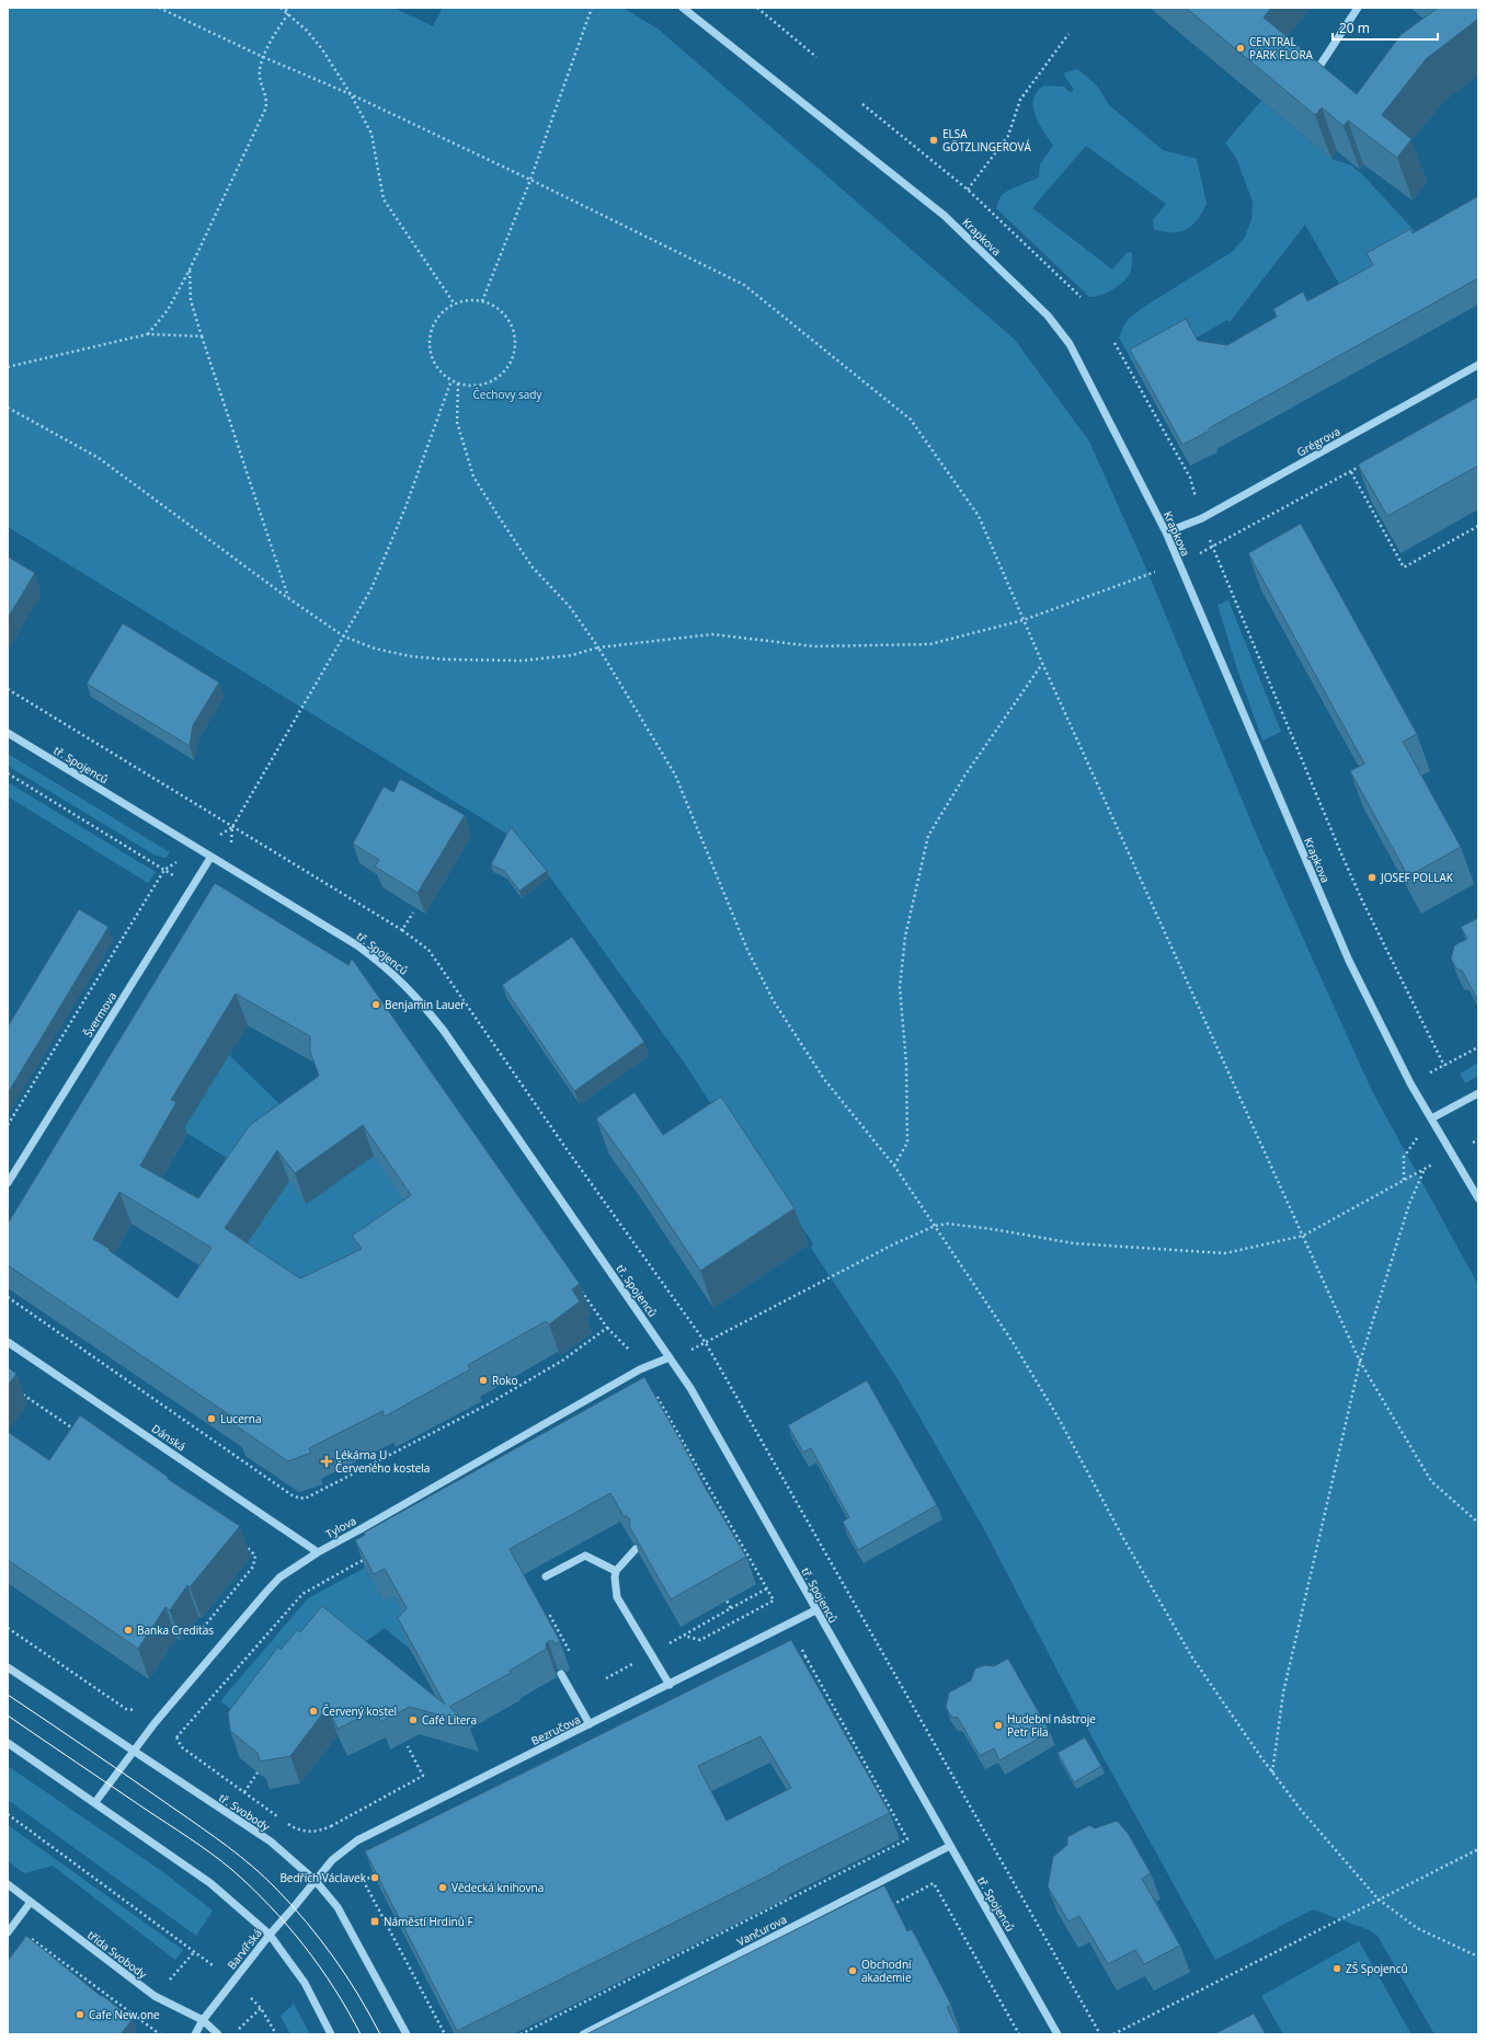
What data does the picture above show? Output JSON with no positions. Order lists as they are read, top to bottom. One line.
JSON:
{"streets":{"street":["Krapkova","Grégrova","tř. Spojenců","Švermova","Dánská","Tylova","Bezručova","tř. Svobody","Vančurova","Barvířská","třída Svobody"]},"crossings":[["Krapkova","Grégrova"],["tř. Spojenců","Švermova"],["tř. Spojenců","Tylova"],["tř. Spojenců","Bezručova"],["tř. Spojenců","Vančurova"],["Dánská","Tylova"],["Tylova","tř. Svobody"],["Bezručova","tř. Svobody"],["Bezručova","Barvířská"],["tř. Svobody","Barvířská"],["Barvířská","třída Svobody"]],"parks":["Čechovy sady"],"places":{"other":["CENTRAL PARK FLORA","ELSA GÖTZLINGEROVÁ","JOSEF POLLAK","Benjamin Lauer","Roko","Lucerna","Banka Creditas","Červený kostel","Café Litera","Hudební nástroje Petr Fila","Bedřich Václavek","Vědecká knihovna","ZŠ Spojenců","Obchodní akademie","Cafe New one"],"health":["Lékárna U Červeného kostela"],"transit":["Náměstí Hrdinů F"]},"scale_bar":"20 m"}
